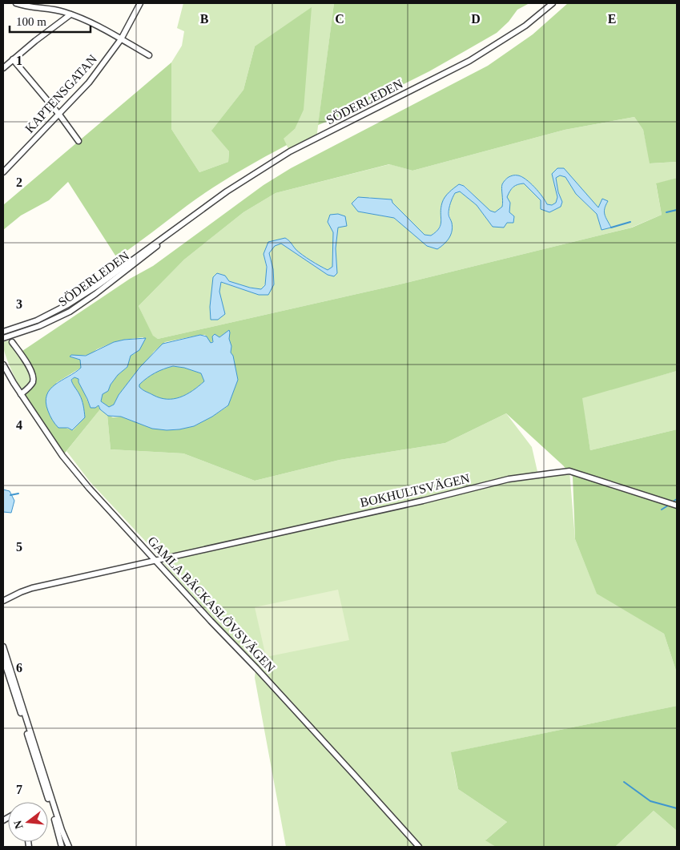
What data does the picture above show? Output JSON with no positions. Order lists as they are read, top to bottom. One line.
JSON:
{"streets":{"street":["KAPTENSGATAN","SÖDERLEDEN","BOKHULTSVÄGEN","GAMLA BÄCKASLÖVSVÄGEN"]},"crossings":[["BOKHULTSVÄGEN","GAMLA BÄCKASLÖVSVÄGEN"]],"scale_bar":"100 m","north":"left","grid":{"columns":["B","C","D","E"],"rows":["1","2","3","4","5","6","7"]}}
